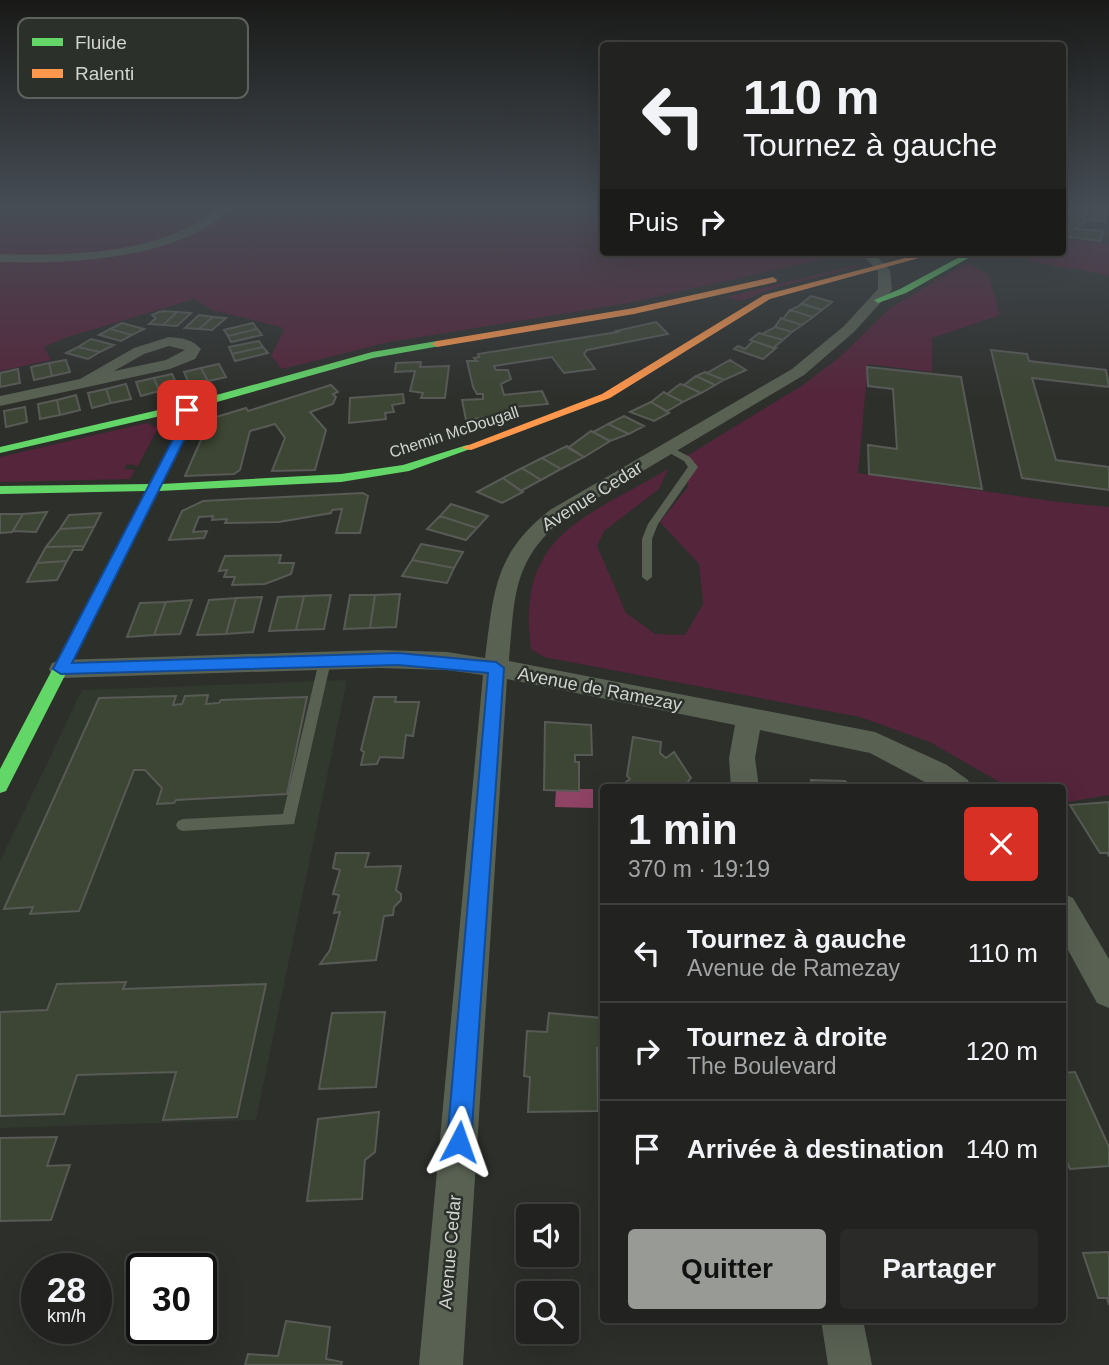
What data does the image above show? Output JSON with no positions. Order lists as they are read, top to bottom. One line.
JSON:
{"streets":{"main road":["Chemin McDougall"],"street":["Avenue Cedar","Avenue de Ramezay"]},"crossings":[["Avenue Cedar","Avenue de Ramezay"]],"legend":["Fluide","Ralenti"],"page":{"turn":["110 m","Tournez à gauche"],"then":"Puis","heading":["1 min","370 m · 19:19"],"list":[{"name":"Tournez à gauche","note":"Avenue de Ramezay","value":"110 m"},{"name":"Tournez à droite","note":"The Boulevard","value":"120 m"},{"name":"Arrivée à destination","value":"140 m"}],"buttons":["Quitter","Partager"],"speed":"28 km/h","limit":"30"}}
